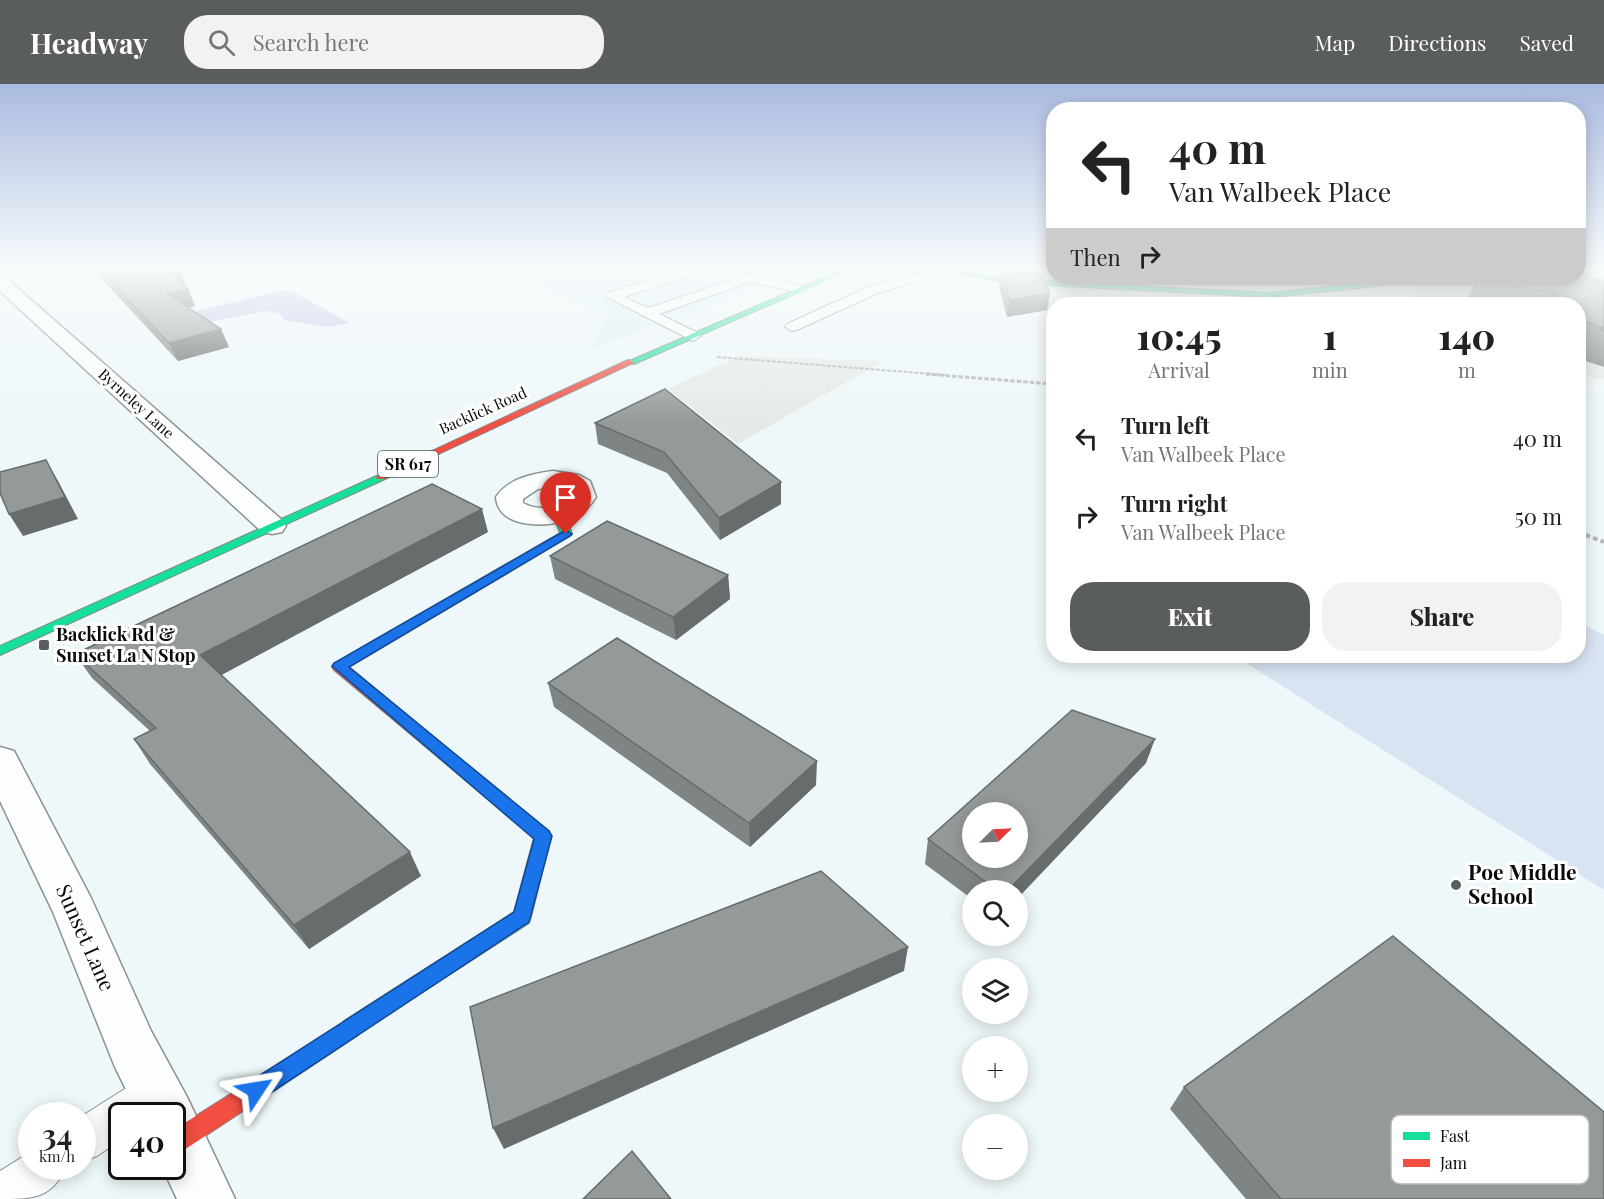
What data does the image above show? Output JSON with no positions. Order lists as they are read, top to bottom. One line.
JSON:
{"streets":{"street":["Byrneley Lane","Backlick Road","SR 617","Sunset Lane"]},"crossings":[["Byrneley Lane","Backlick Road"]],"places":{"transit":["Backlick Rd & Sunset La N Stop"],"other":["Poe Middle School"]},"legend":["Fast","Jam"],"north":"top right","page":{"header":"Headway","search":"Search here","nav":["Map","Directions","Saved"],"turn":["40 m","Van Walbeek Place"],"then":"Then","eta":["10:45","Arrival","1","min","140","m"],"list":[{"name":"Turn left","note":"Van Walbeek Place","value":"40 m"},{"name":"Turn right","note":"Van Walbeek Place","value":"50 m"}],"buttons":["Exit","Share"],"map_buttons":["+","−"],"speed":"34 km/h","limit":"40"}}
